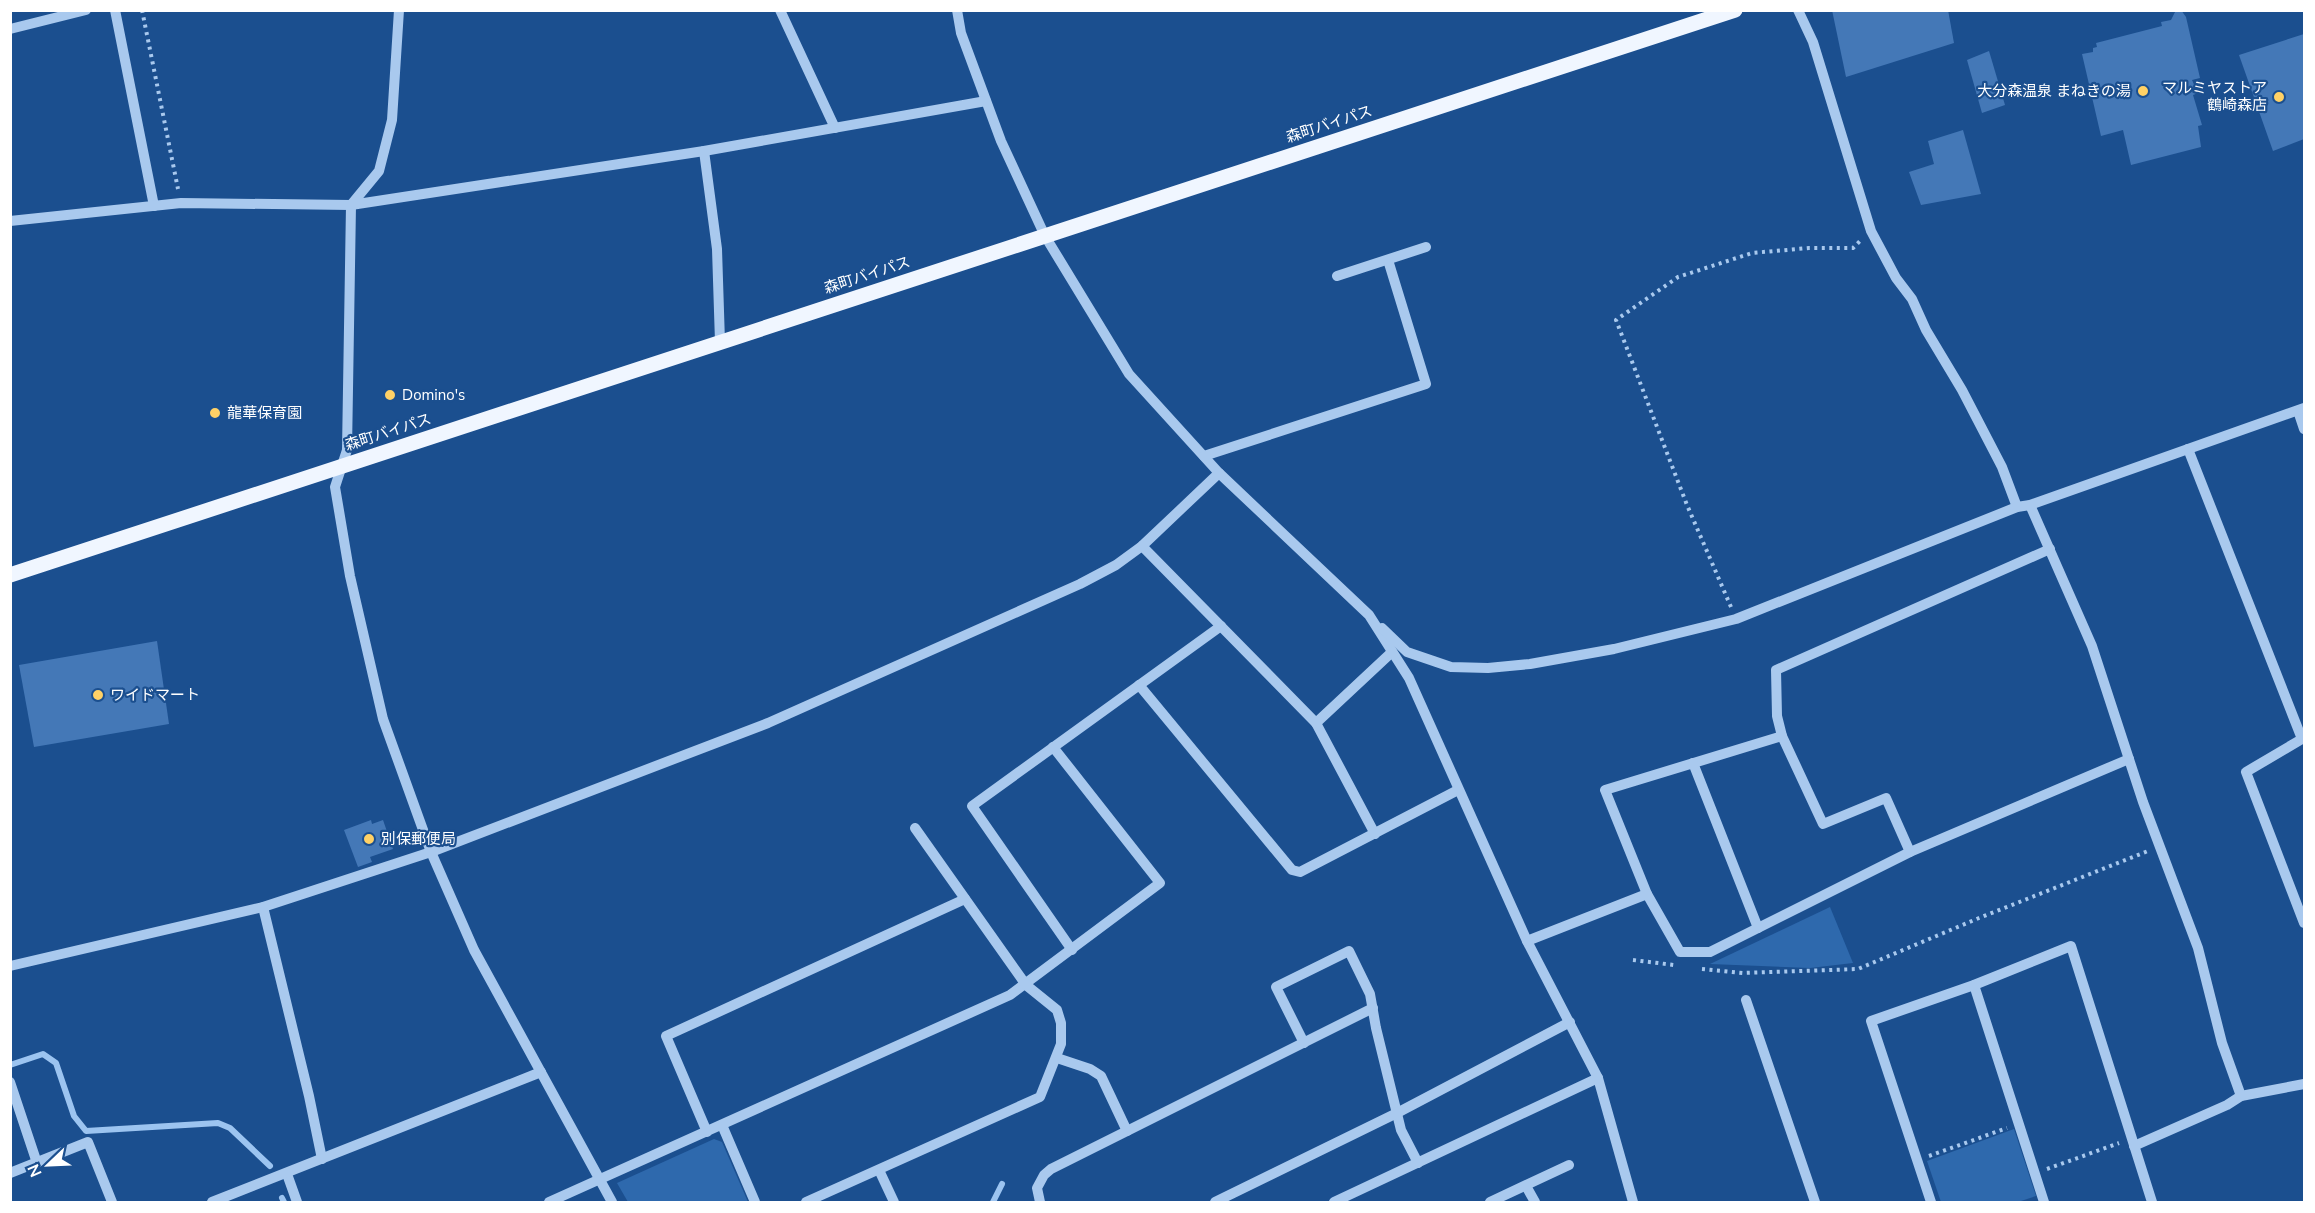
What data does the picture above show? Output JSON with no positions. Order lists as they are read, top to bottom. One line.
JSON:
{"streets":{"main road":["森町バイパス"]},"places":["大分森温泉 まねきの湯","マルミヤストア 鶴崎森店","Domino's","龍華保育園","ワイドマート","別保郵便局"],"north":"bottom left"}
